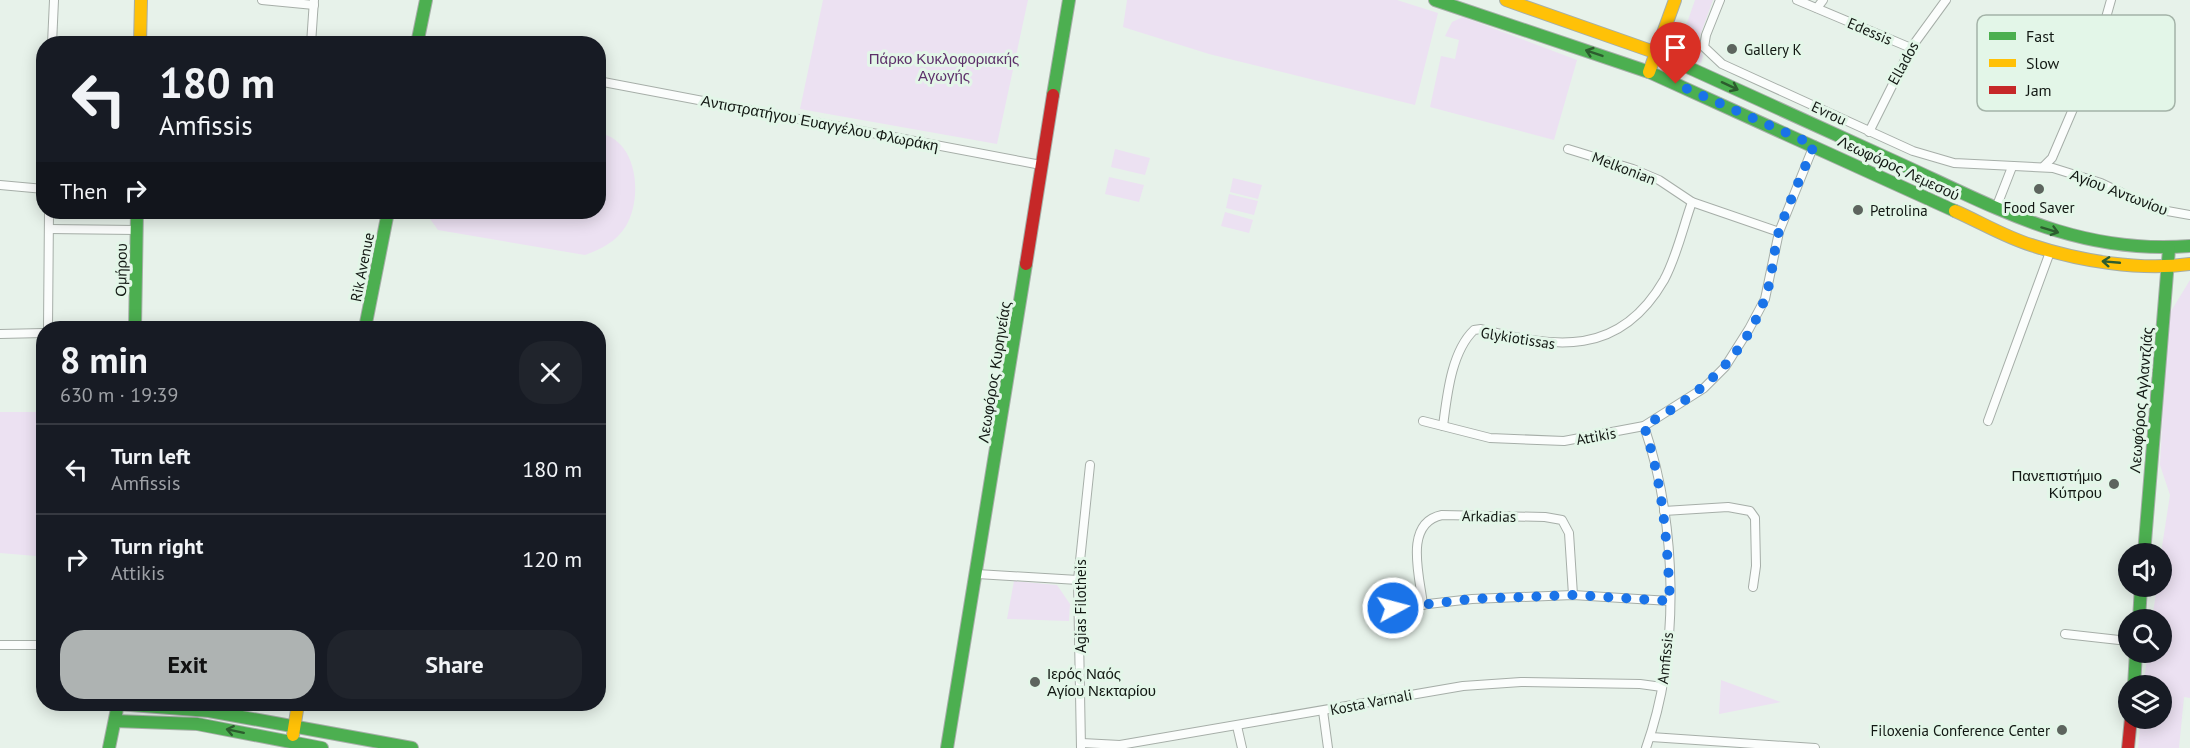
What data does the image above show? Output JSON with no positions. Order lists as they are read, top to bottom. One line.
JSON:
{"streets":{"main road":["Λεωφόρος Λεμεσού","Rik Avenue","Ομήρου","Λεωφόρος Κυρηνείας","Λεωφόρος Αγλαντζιάς"],"street":["Edessis","Ellados","Evrou","Αντιστρατήγου Ευαγγέλου Φλωράκη","Melkonian","Αγίου Αντωνίου","Glykiotissas","Attikis","Arkadias","Agias Filotheis","Amfissis","Kosta Varnali"]},"crossings":[["Edessis","Ellados"],["Ellados","Evrou"],["Evrou","Αγίου Αντωνίου"],["Αντιστρατήγου Ευαγγέλου Φλωράκη","Λεωφόρος Κυρηνείας"],["Melkonian","Glykiotissas"],["Melkonian","Attikis"],["Λεωφόρος Λεμεσού","Λεωφόρος Αγλαντζιάς"],["Λεωφόρος Λεμεσού","Attikis"],["Glykiotissas","Attikis"],["Attikis","Amfissis"],["Agias Filotheis","Kosta Varnali"],["Amfissis","Kosta Varnali"]],"parks":["Πάρκο Κυκλοφοριακής Αγωγής"],"places":["Gallery K","Food Saver","Petrolina","Πανεπιστήμιο Κύπρου","Ιερός Ναός Αγίου Νεκταρίου","Filoxenia Conference Center"],"legend":["Fast","Slow","Jam"],"page":{"turn":["180 m","Amfissis"],"then":"Then","heading":["8 min","630 m · 19:39"],"list":[{"name":"Turn left","note":"Amfissis","value":"180 m"},{"name":"Turn right","note":"Attikis","value":"120 m"}],"buttons":["Exit","Share"]}}
